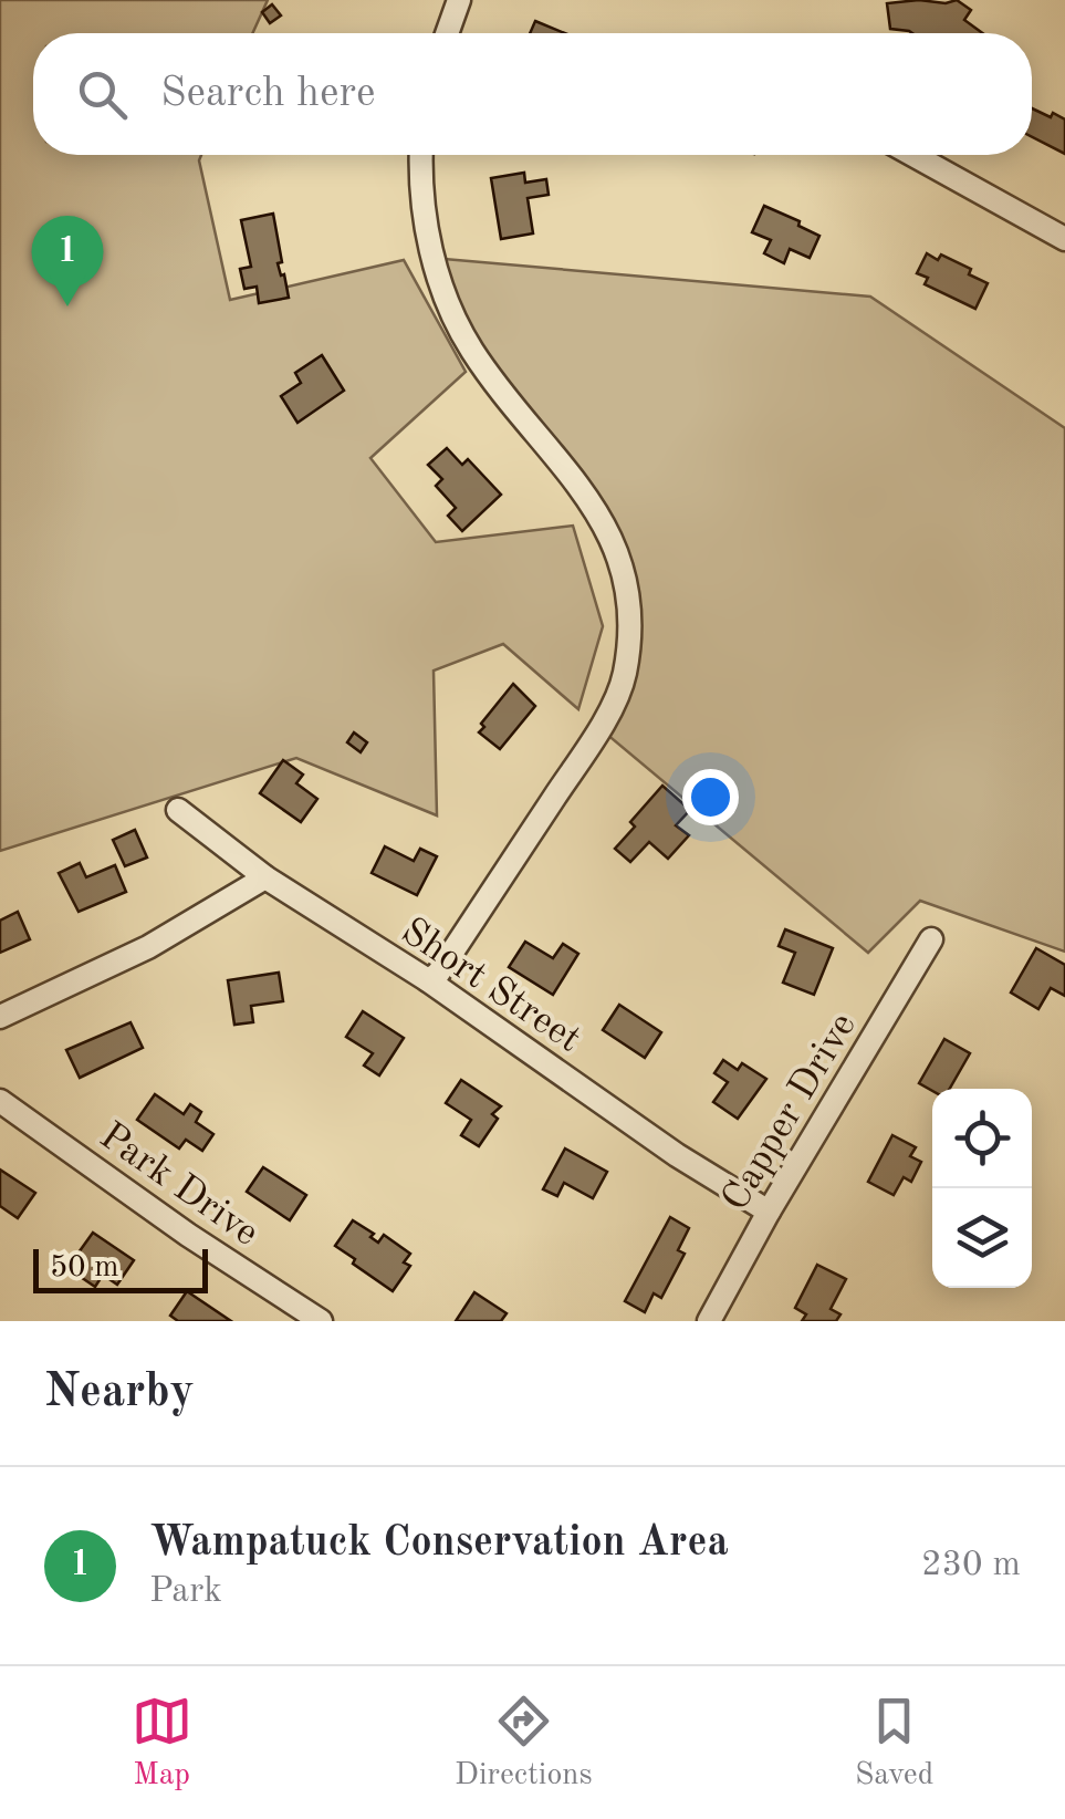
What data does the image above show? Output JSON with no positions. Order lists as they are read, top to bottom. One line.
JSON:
{"streets":{"street":["Short Street","Capper Drive","Park Drive"]},"crossings":[["Short Street","Capper Drive"]],"scale_bar":"50 m","page":{"search":"Search here","pins":"1","scale":"50 m","heading":"Nearby","list":[{"mark":"1","name":"Wampatuck Conservation Area","note":"Park","value":"230 m"}],"nav":["Map","Directions","Saved"]}}
